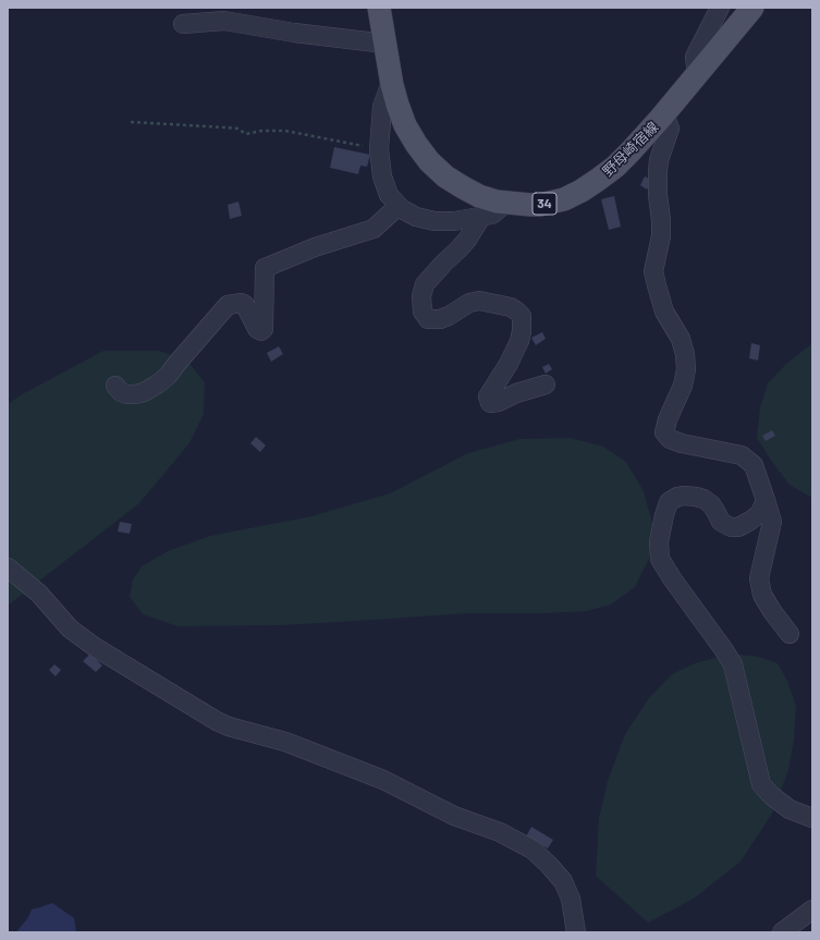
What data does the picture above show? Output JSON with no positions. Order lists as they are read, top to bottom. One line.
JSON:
{"streets":{"main road":["野母崎宿線","34"]}}
